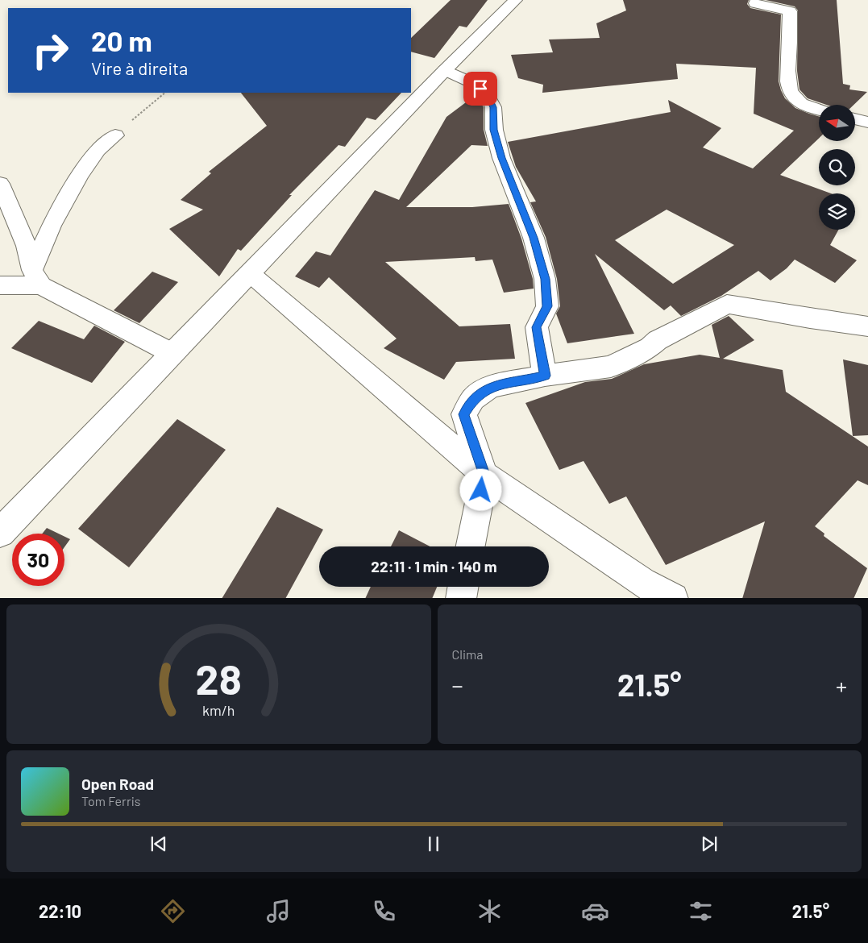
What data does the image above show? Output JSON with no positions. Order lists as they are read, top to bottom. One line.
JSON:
{"north":"left","page":{"turn":["20 m","Vire à direita"],"limit":"30","trip":"22:11 · 1 min · 140 m","tile":"Clima","heat":["−","21.5°","+"],"song":["Open Road","Tom Ferris"],"tabs":["22:10","21.5°"],"gauge":["28","km/h"]}}
